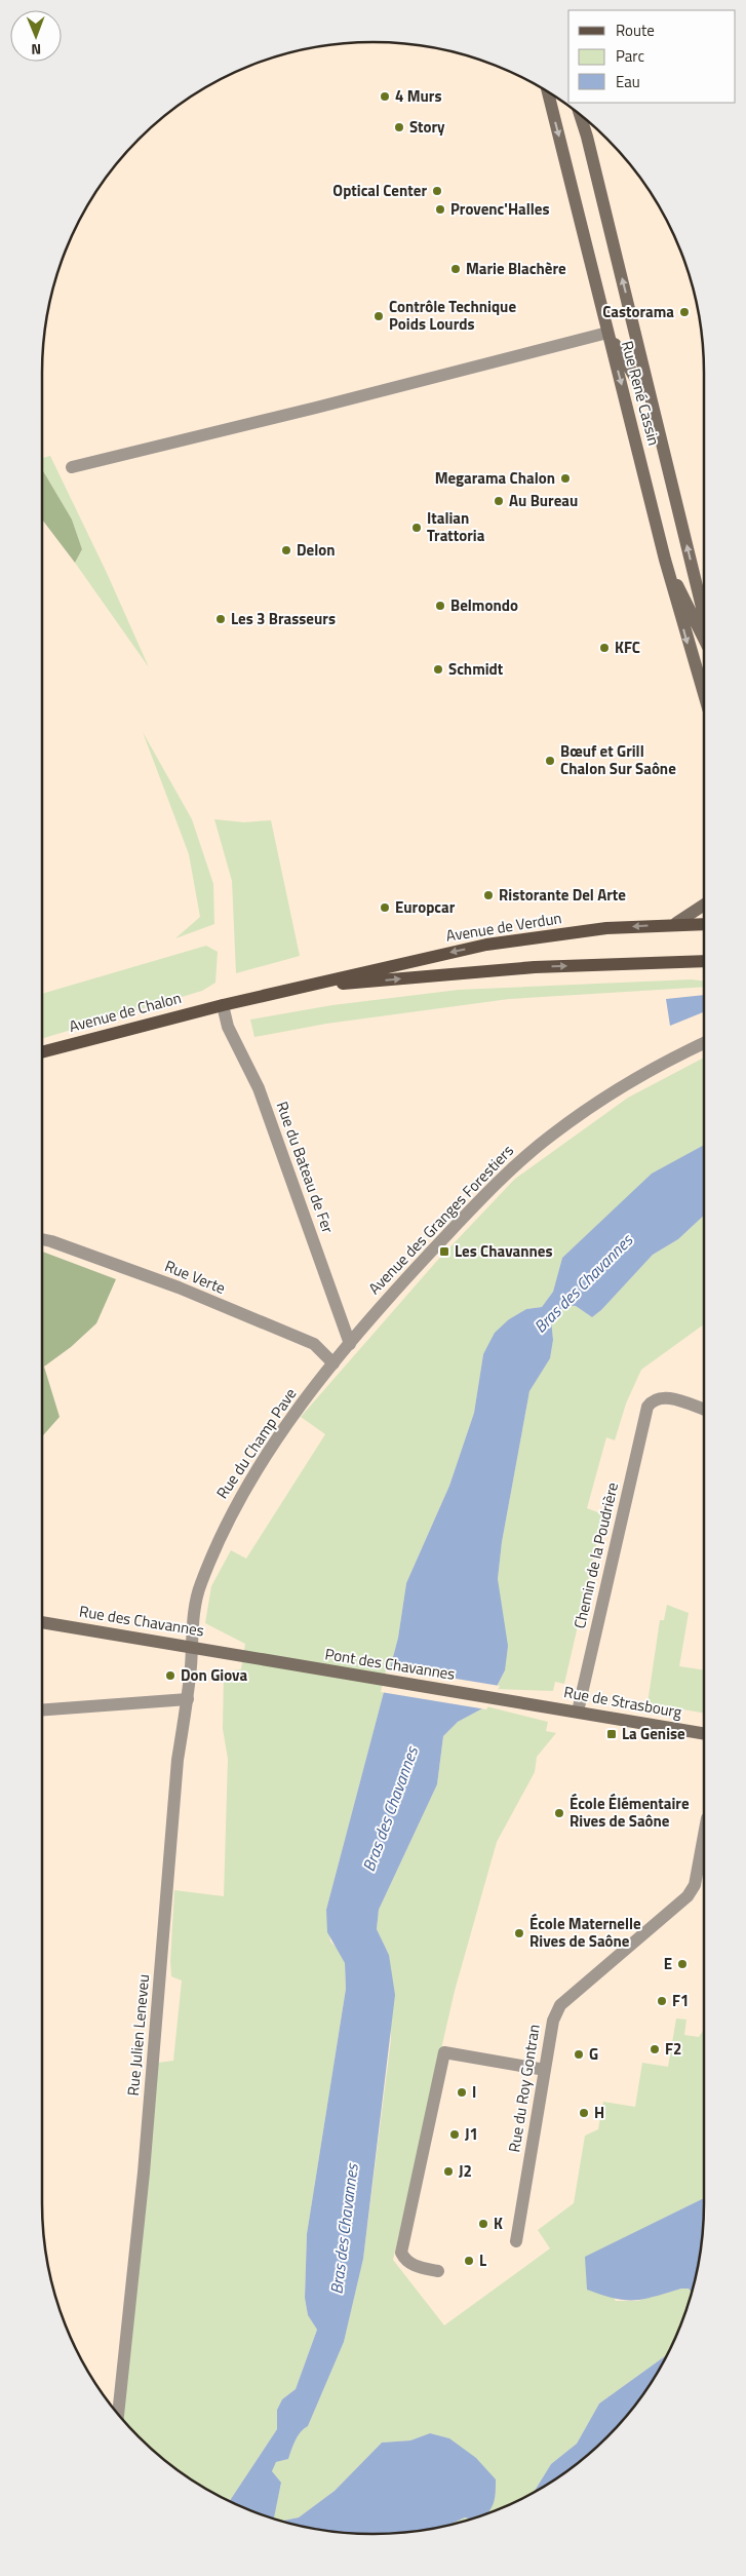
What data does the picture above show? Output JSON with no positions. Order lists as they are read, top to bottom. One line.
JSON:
{"streets":{"main road":["Rue René Cassin","Avenue de Verdun","Avenue de Chalon","Rue des Chavannes","Pont des Chavannes","Rue de Strasbourg"],"street":["Rue du Bateau de Fer","Avenue des Granges Forestiers","Rue Verte","Rue du Champ Pave","Chemin de la Poudrière","Rue Julien Leneveu","Rue du Roy Gontran"]},"crossings":[["Avenue de Verdun","Avenue de Chalon"],["Avenue de Verdun","Rue du Bateau de Fer"],["Avenue de Chalon","Rue du Bateau de Fer"],["Rue du Bateau de Fer","Rue du Champ Pave"],["Avenue des Granges Forestiers","Rue du Champ Pave"],["Rue Verte","Rue du Champ Pave"],["Rue du Champ Pave","Rue des Chavannes"],["Rue du Champ Pave","Rue Julien Leneveu"],["Chemin de la Poudrière","Rue de Strasbourg"],["Rue des Chavannes","Pont des Chavannes"],["Rue des Chavannes","Rue Julien Leneveu"],["Pont des Chavannes","Rue de Strasbourg"]],"water":["Bras des Chavannes"],"places":{"other":["4 Murs","Story","Optical Center","Provenc'Halles","Marie Blachère","Castorama","Contrôle Technique Poids Lourds","Megarama Chalon","Au Bureau","Italian Trattoria","Delon","Belmondo","Les 3 Brasseurs","KFC","Schmidt","Bœuf et Grill Chalon Sur Saône","Ristorante Del Arte","Europcar","Don Giova","École Élémentaire Rives de Saône","École Maternelle Rives de Saône","E","F1","F2","G","I","H","J1","J2","K","L"],"transit":["Les Chavannes","La Genise"]},"legend":["Route","Parc","Eau"],"north":"bottom"}
